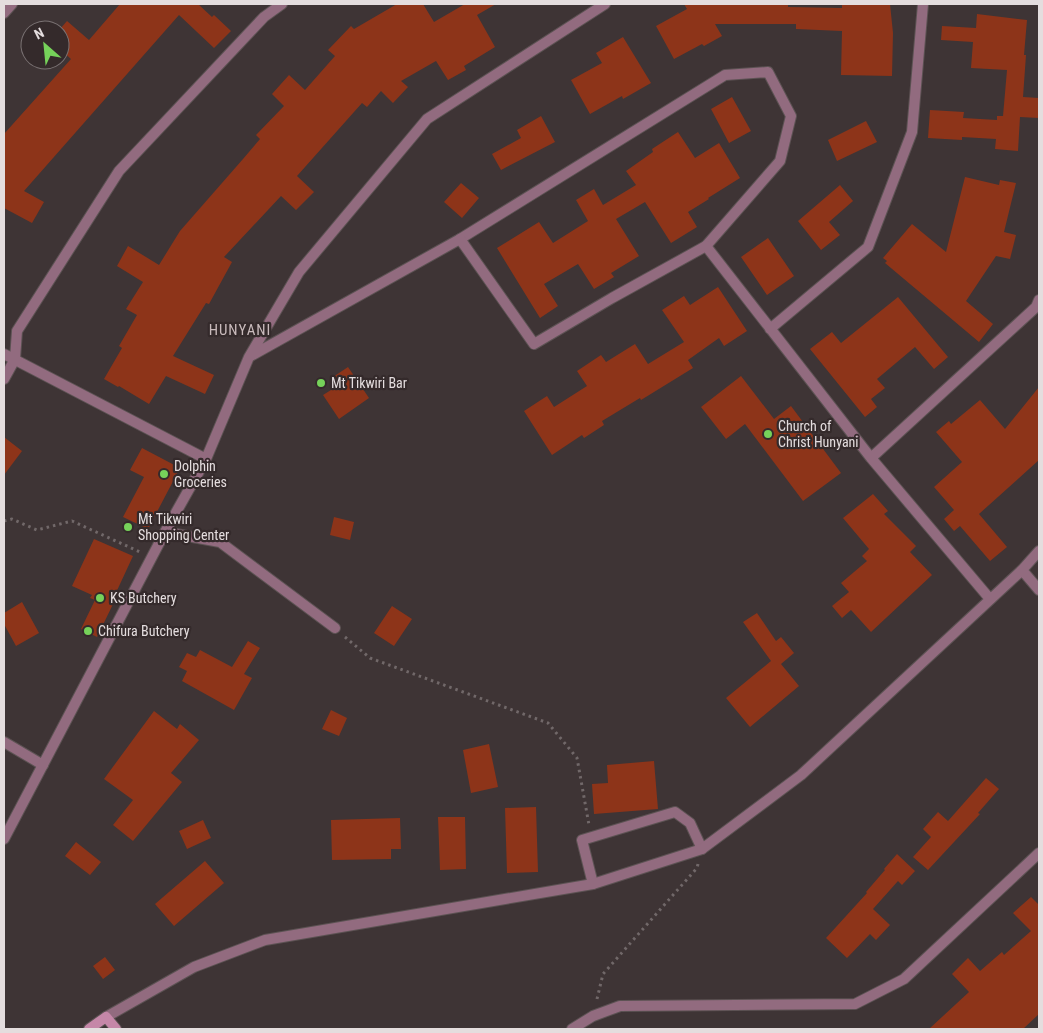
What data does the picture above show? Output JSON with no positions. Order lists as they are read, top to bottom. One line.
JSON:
{"districts":["HUNYANI"],"places":["Mt Tikwiri Bar","Church of Christ Hunyani","Dolphin Groceries","Mt Tikwiri Shopping Center","KS Butchery","Chifura Butchery"],"north":"top left"}
